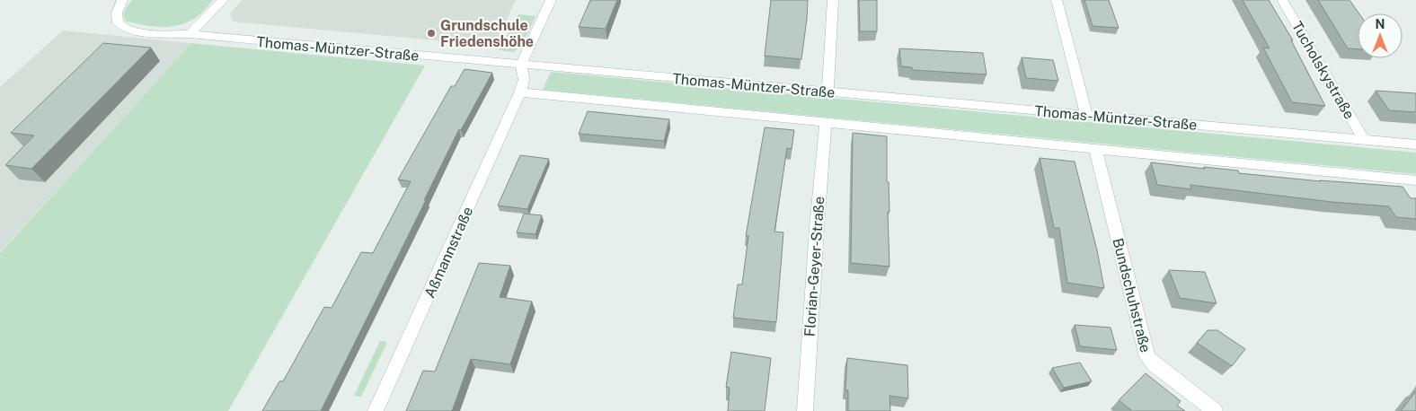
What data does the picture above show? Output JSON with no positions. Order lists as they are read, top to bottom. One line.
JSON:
{"streets":{"street":["Thomas-Müntzer-Straße","Tucholskystraße","Aßmannstraße","Florian-Geyer-Straße","Bundschuhstraße"]},"crossings":[["Thomas-Müntzer-Straße","Tucholskystraße"],["Thomas-Müntzer-Straße","Aßmannstraße"],["Thomas-Müntzer-Straße","Florian-Geyer-Straße"],["Thomas-Müntzer-Straße","Bundschuhstraße"]],"places":["Grundschule Friedenshöhe"],"north":"top"}
